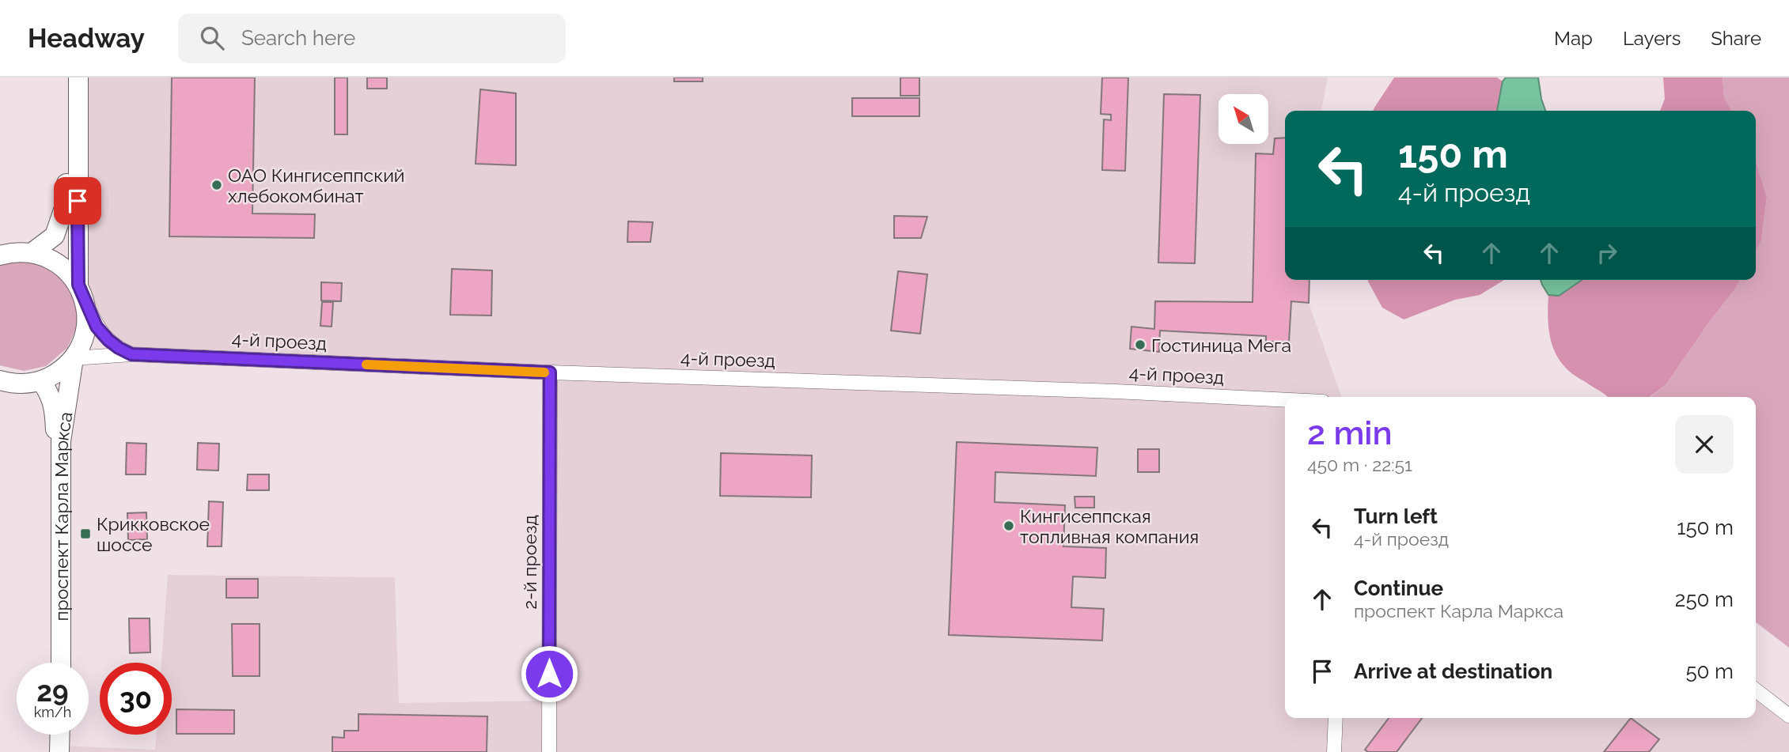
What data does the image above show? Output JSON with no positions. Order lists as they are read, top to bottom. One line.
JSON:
{"streets":{"main road":["проспект Карла Маркса"],"street":["4-й проезд","2-й проезд"]},"crossings":[["4-й проезд","проспект Карла Маркса"],["4-й проезд","2-й проезд"]],"places":{"other":["ОАО Кингисеппский хлебокомбинат","Гостиница Мега","Кингисеппская топливная компания"],"transit":["Крикковское шоссе"]},"north":"top left","page":{"header":"Headway","search":"Search here","nav":["Map","Layers","Share"],"turn":["150 m","4-й проезд"],"heading":["2 min","450 m · 22:51"],"list":[{"name":"Turn left","note":"4-й проезд","value":"150 m"},{"name":"Continue","note":"проспект Карла Маркса","value":"250 m"},{"name":"Arrive at destination","value":"50 m"}],"speed":"29 km/h","limit":"30"}}
